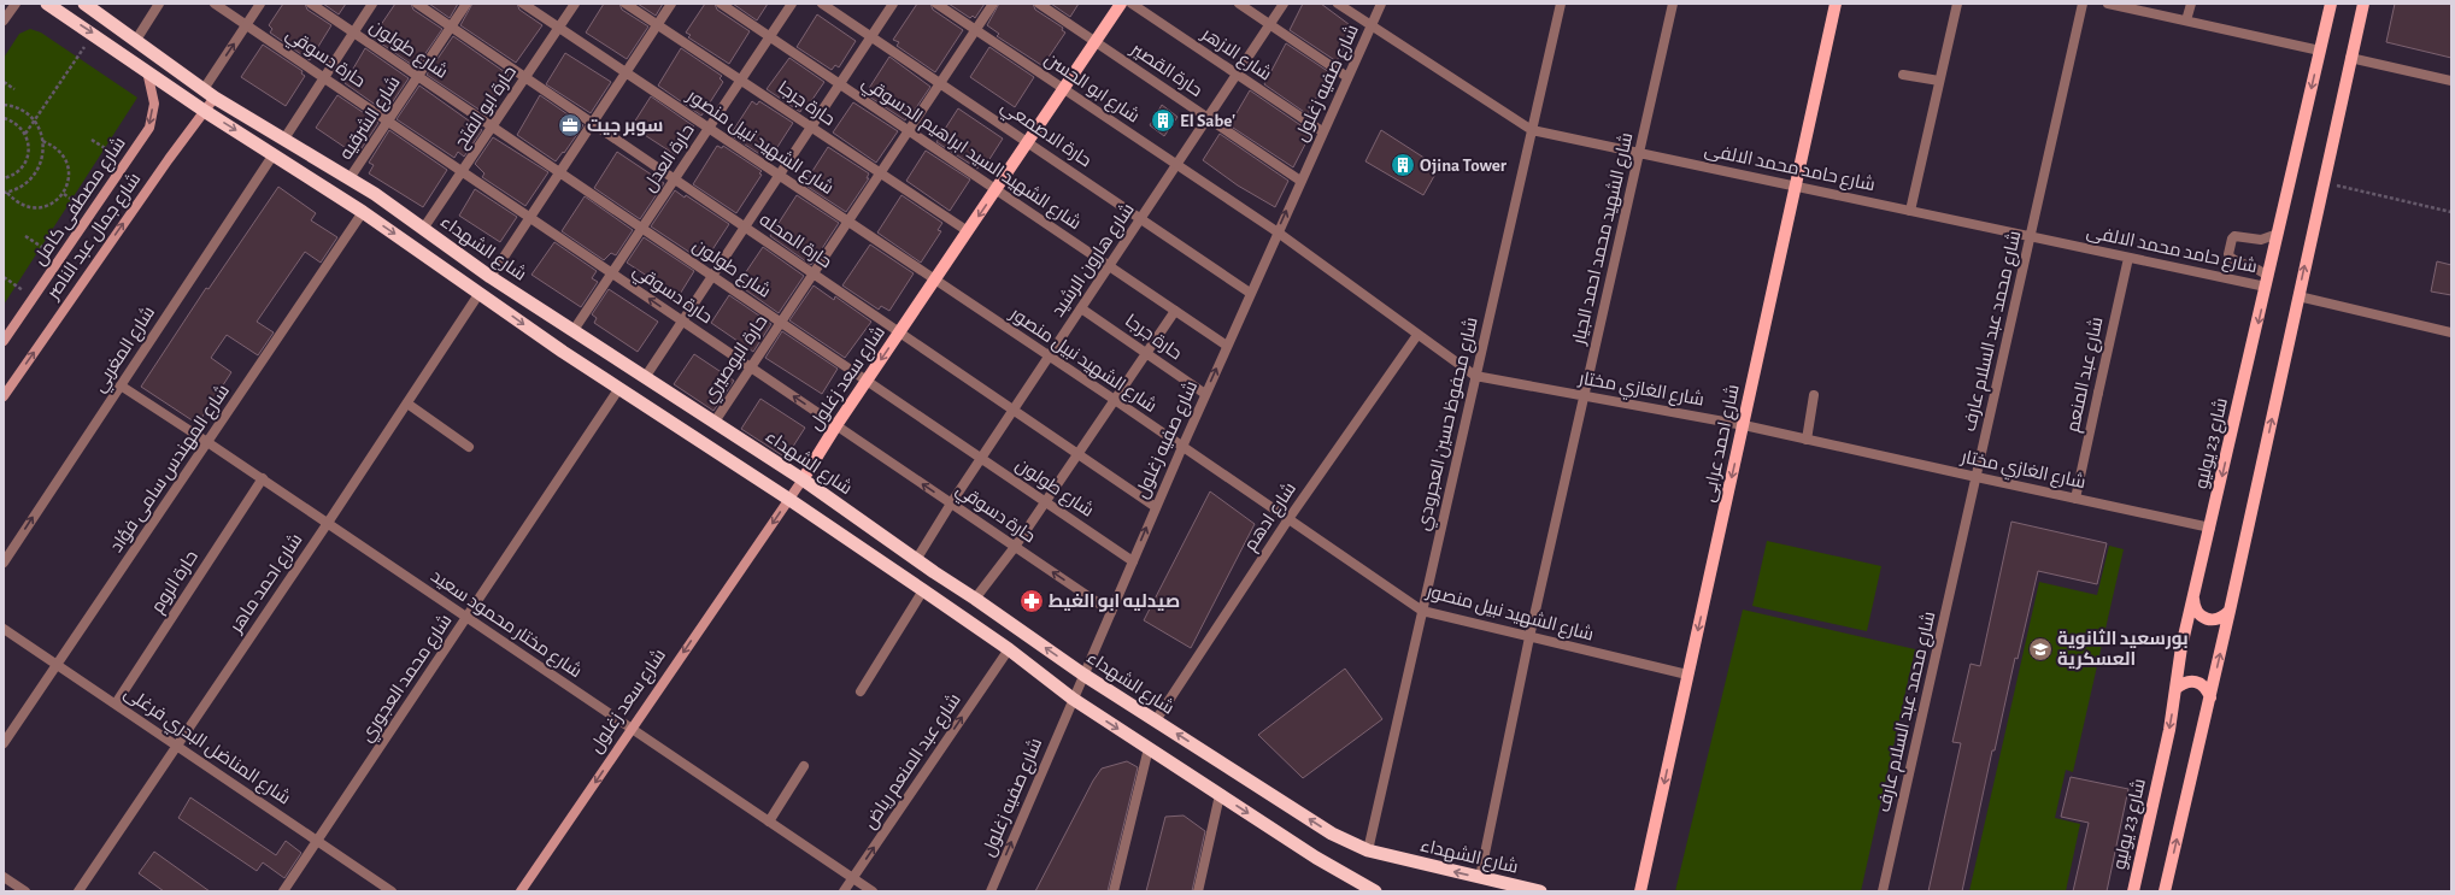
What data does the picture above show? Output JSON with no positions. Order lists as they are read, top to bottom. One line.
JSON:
{"streets":{"highway":["شارع الشهداء"],"main road":["شارع مصطفى كامل","شارع جمال عبد الناصر","شارع سعد زغلول","شارع احمد عرابى","شارع 23 يوليو"],"street":["شارع طولون","شارع الازهر","حارة دسوقي","حارة القصير","شارع صفيه زغلول","شارع ابو الحسن","حارة جرجا","حارة ابو الفتح","شارع الشرقيه","حارة الاصمعي","شارع الشهيد نبيل منصور","شارع الشهيد السيد ابراهيم الدسوقي","حارة العدل","شارع حامد محمد الالفى","شارع الشهيد محمد احمد الجيار","حارة المحله","شارع هارون الرشيد","شارع محمد عبد السلام عارف","شارع المغربي","حارة البوصيري","شارع عبد المنعم","شارع الغازي مختار","شارع محفوظ حسين العجرودي","شارع المهندس سامى فؤاد","شارع ادهم","حارة الروم","شارع احمد ماهر","شارع مختار محمود سعيد","شارع محمد العجوري","شارع المناضل البدري فرغلى","شارع عبد المنعم رياض"]},"crossings":[["شارع طولون","شارع صفيه زغلول"],["شارع طولون","حارة ابو الفتح"],["شارع طولون","شارع الشرقيه"],["شارع طولون","حارة العدل"],["شارع طولون","شارع هارون الرشيد"],["شارع طولون","حارة البوصيري"],["شارع طولون","شارع سعد زغلول"],["شارع الازهر","شارع صفيه زغلول"],["شارع الازهر","شارع هارون الرشيد"],["حارة دسوقي","شارع صفيه زغلول"],["حارة دسوقي","حارة ابو الفتح"],["حارة دسوقي","شارع الشرقيه"],["حارة دسوقي","حارة العدل"],["حارة دسوقي","شارع هارون الرشيد"],["حارة دسوقي","حارة البوصيري"],["حارة دسوقي","شارع سعد زغلول"],["حارة القصير","شارع صفيه زغلول"],["حارة القصير","شارع هارون الرشيد"],["حارة القصير","شارع سعد زغلول"],["شارع صفيه زغلول","شارع ابو الحسن"],["شارع صفيه زغلول","حارة جرجا"],["شارع صفيه زغلول","حارة الاصمعي"],["شارع صفيه زغلول","شارع الشهيد نبيل منصور"],["شارع صفيه زغلول","شارع الشهيد السيد ابراهيم الدسوقي"],["شارع صفيه زغلول","شارع حامد محمد الالفى"],["شارع صفيه زغلول","حارة المحله"],["شارع صفيه زغلول","شارع الشهداء"],["شارع صفيه زغلول","شارع الغازي مختار"],["شارع ابو الحسن","شارع هارون الرشيد"],["شارع ابو الحسن","حارة البوصيري"],["شارع ابو الحسن","شارع سعد زغلول"],["شارع ابو الحسن","شارع الغازي مختار"],["حارة جرجا","حارة العدل"],["حارة جرجا","شارع هارون الرشيد"],["حارة جرجا","حارة البوصيري"],["حارة جرجا","شارع سعد زغلول"],["حارة ابو الفتح","شارع الشهيد نبيل منصور"],["حارة ابو الفتح","حارة المحله"],["حارة ابو الفتح","شارع الشهداء"],["شارع الشرقيه","حارة المحله"],["شارع الشرقيه","شارع الشهداء"],["حارة الاصمعي","شارع هارون الرشيد"],["حارة الاصمعي","حارة البوصيري"],["حارة الاصمعي","شارع سعد زغلول"],["شارع الشهيد نبيل منصور","حارة العدل"],["شارع الشهيد نبيل منصور","شارع الشهيد محمد احمد الجيار"],["شارع الشهيد نبيل منصور","شارع هارون الرشيد"],["شارع الشهيد نبيل منصور","حارة البوصيري"],["شارع الشهيد نبيل منصور","شارع سعد زغلول"],["شارع الشهيد نبيل منصور","شارع محفوظ حسين العجرودي"],["شارع الشهيد نبيل منصور","شارع احمد عرابى"],["شارع الشهيد نبيل منصور","شارع ادهم"],["شارع الشهيد السيد ابراهيم الدسوقي","حارة العدل"],["شارع الشهيد السيد ابراهيم الدسوقي","شارع هارون الرشيد"],["شارع الشهيد السيد ابراهيم الدسوقي","حارة البوصيري"],["شارع الشهيد السيد ابراهيم الدسوقي","شارع سعد زغلول"],["حارة العدل","حارة المحله"],["حارة العدل","شارع الشهداء"],["شارع حامد محمد الالفى","شارع الشهيد محمد احمد الجيار"],["شارع حامد محمد الالفى","شارع محمد عبد السلام عارف"],["شارع حامد محمد الالفى","شارع عبد المنعم"],["شارع حامد محمد الالفى","شارع محفوظ حسين العجرودي"],["شارع حامد محمد الالفى","شارع احمد عرابى"],["شارع حامد محمد الالفى","شارع 23 يوليو"],["شارع جمال عبد الناصر","شارع الشهداء"],["شارع الشهيد محمد احمد الجيار","شارع الشهداء"],["شارع الشهيد محمد احمد الجيار","شارع الغازي مختار"],["حارة المحله","شارع هارون الرشيد"],["حارة المحله","حارة البوصيري"],["حارة المحله","شارع سعد زغلول"],["شارع الشهداء","شارع هارون الرشيد"],["شارع الشهداء","حارة البوصيري"],["شارع الشهداء","شارع سعد زغلول"],["شارع الشهداء","شارع محفوظ حسين العجرودي"],["شارع الشهداء","شارع ادهم"],["شارع محمد عبد السلام عارف","شارع الغازي مختار"],["شارع المغربي","شارع مختار محمود سعيد"],["شارع عبد المنعم","شارع الغازي مختار"],["شارع سعد زغلول","شارع مختار محمود سعيد"],["شارع الغازي مختار","شارع محفوظ حسين العجرودي"],["شارع الغازي مختار","شارع احمد عرابى"],["شارع الغازي مختار","شارع 23 يوليو"],["شارع الغازي مختار","شارع ادهم"],["شارع المهندس سامى فؤاد","شارع مختار محمود سعيد"],["شارع المهندس سامى فؤاد","شارع المناضل البدري فرغلى"],["حارة الروم","شارع مختار محمود سعيد"],["حارة الروم","شارع المناضل البدري فرغلى"],["شارع احمد ماهر","شارع مختار محمود سعيد"],["شارع احمد ماهر","شارع المناضل البدري فرغلى"],["شارع مختار محمود سعيد","شارع محمد العجوري"],["شارع مختار محمود سعيد","شارع عبد المنعم رياض"],["شارع محمد العجوري","شارع المناضل البدري فرغلى"]],"one_way":["حارة دسوقي","شارع صفيه زغلول","شارع جمال عبد الناصر","شارع المغربي","شارع سعد زغلول","شارع احمد عرابى","شارع عبد المنعم رياض"],"places":{"building":["El Sabe'","Ojina Tower"],"office":["سوبر جيت"],"pharmacy":["صيدليه ابو الغيط"],"school or university":["بورسعيد الثانوية العسكرية"]}}
